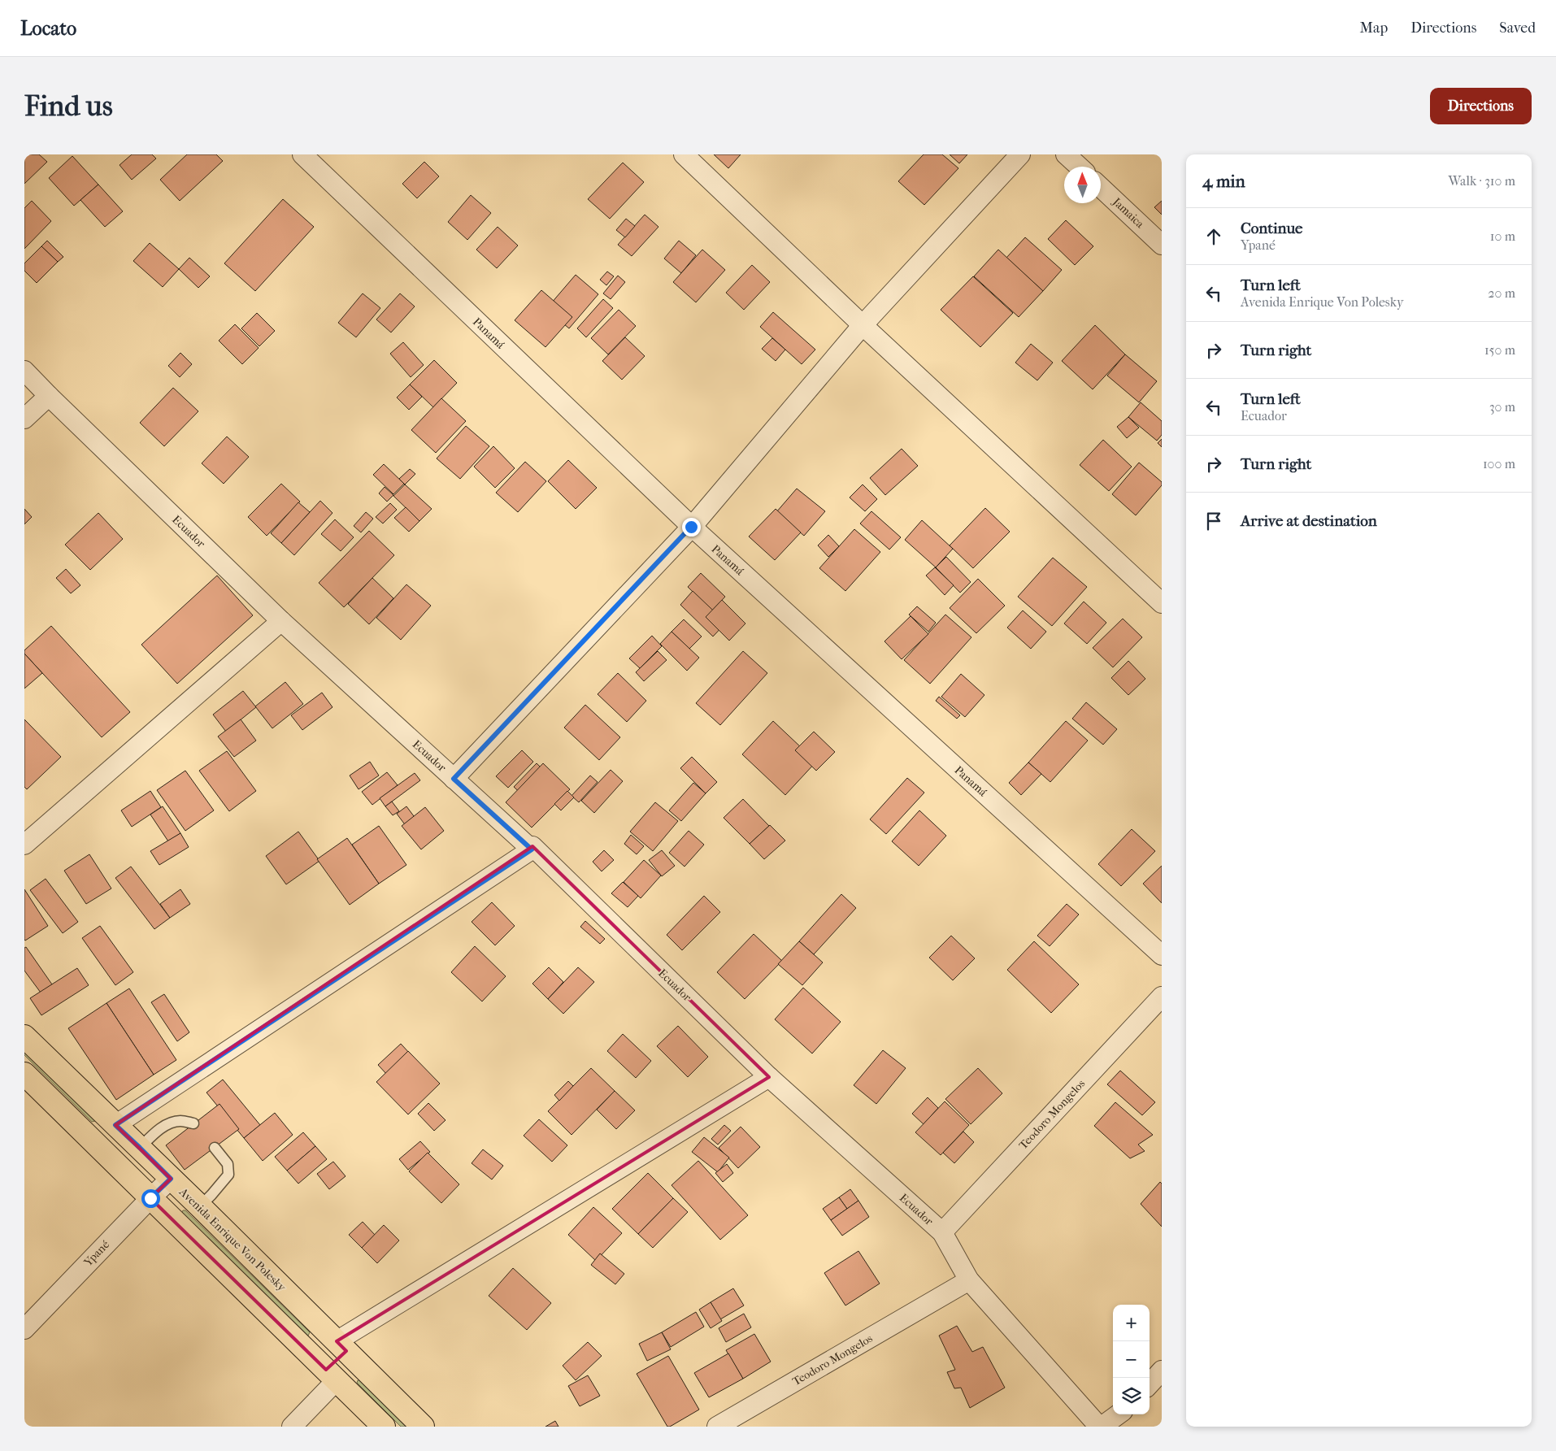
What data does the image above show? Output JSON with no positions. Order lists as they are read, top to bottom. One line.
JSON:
{"streets":{"main road":["Avenida Enrique Von Polesky"],"street":["Jamaica","Panamá","Ecuador","Teodoro Mongelos","Ypané"]},"crossings":[["Ecuador","Teodoro Mongelos"],["Avenida Enrique Von Polesky","Ypané"]],"north":"top","page":{"header":"Locato","nav":["Map","Directions","Saved"],"buttons":"Directions","title":"Find us","heading":["4 min","Walk · 310 m"],"list":[["Continue","Ypané","10 m"],["Turn left","Avenida Enrique Von Polesky","20 m"],["Turn right","150 m"],["Turn left","Ecuador","30 m"],["Turn right","100 m"],"Arrive at destination"],"map_buttons":["+","−"]}}
